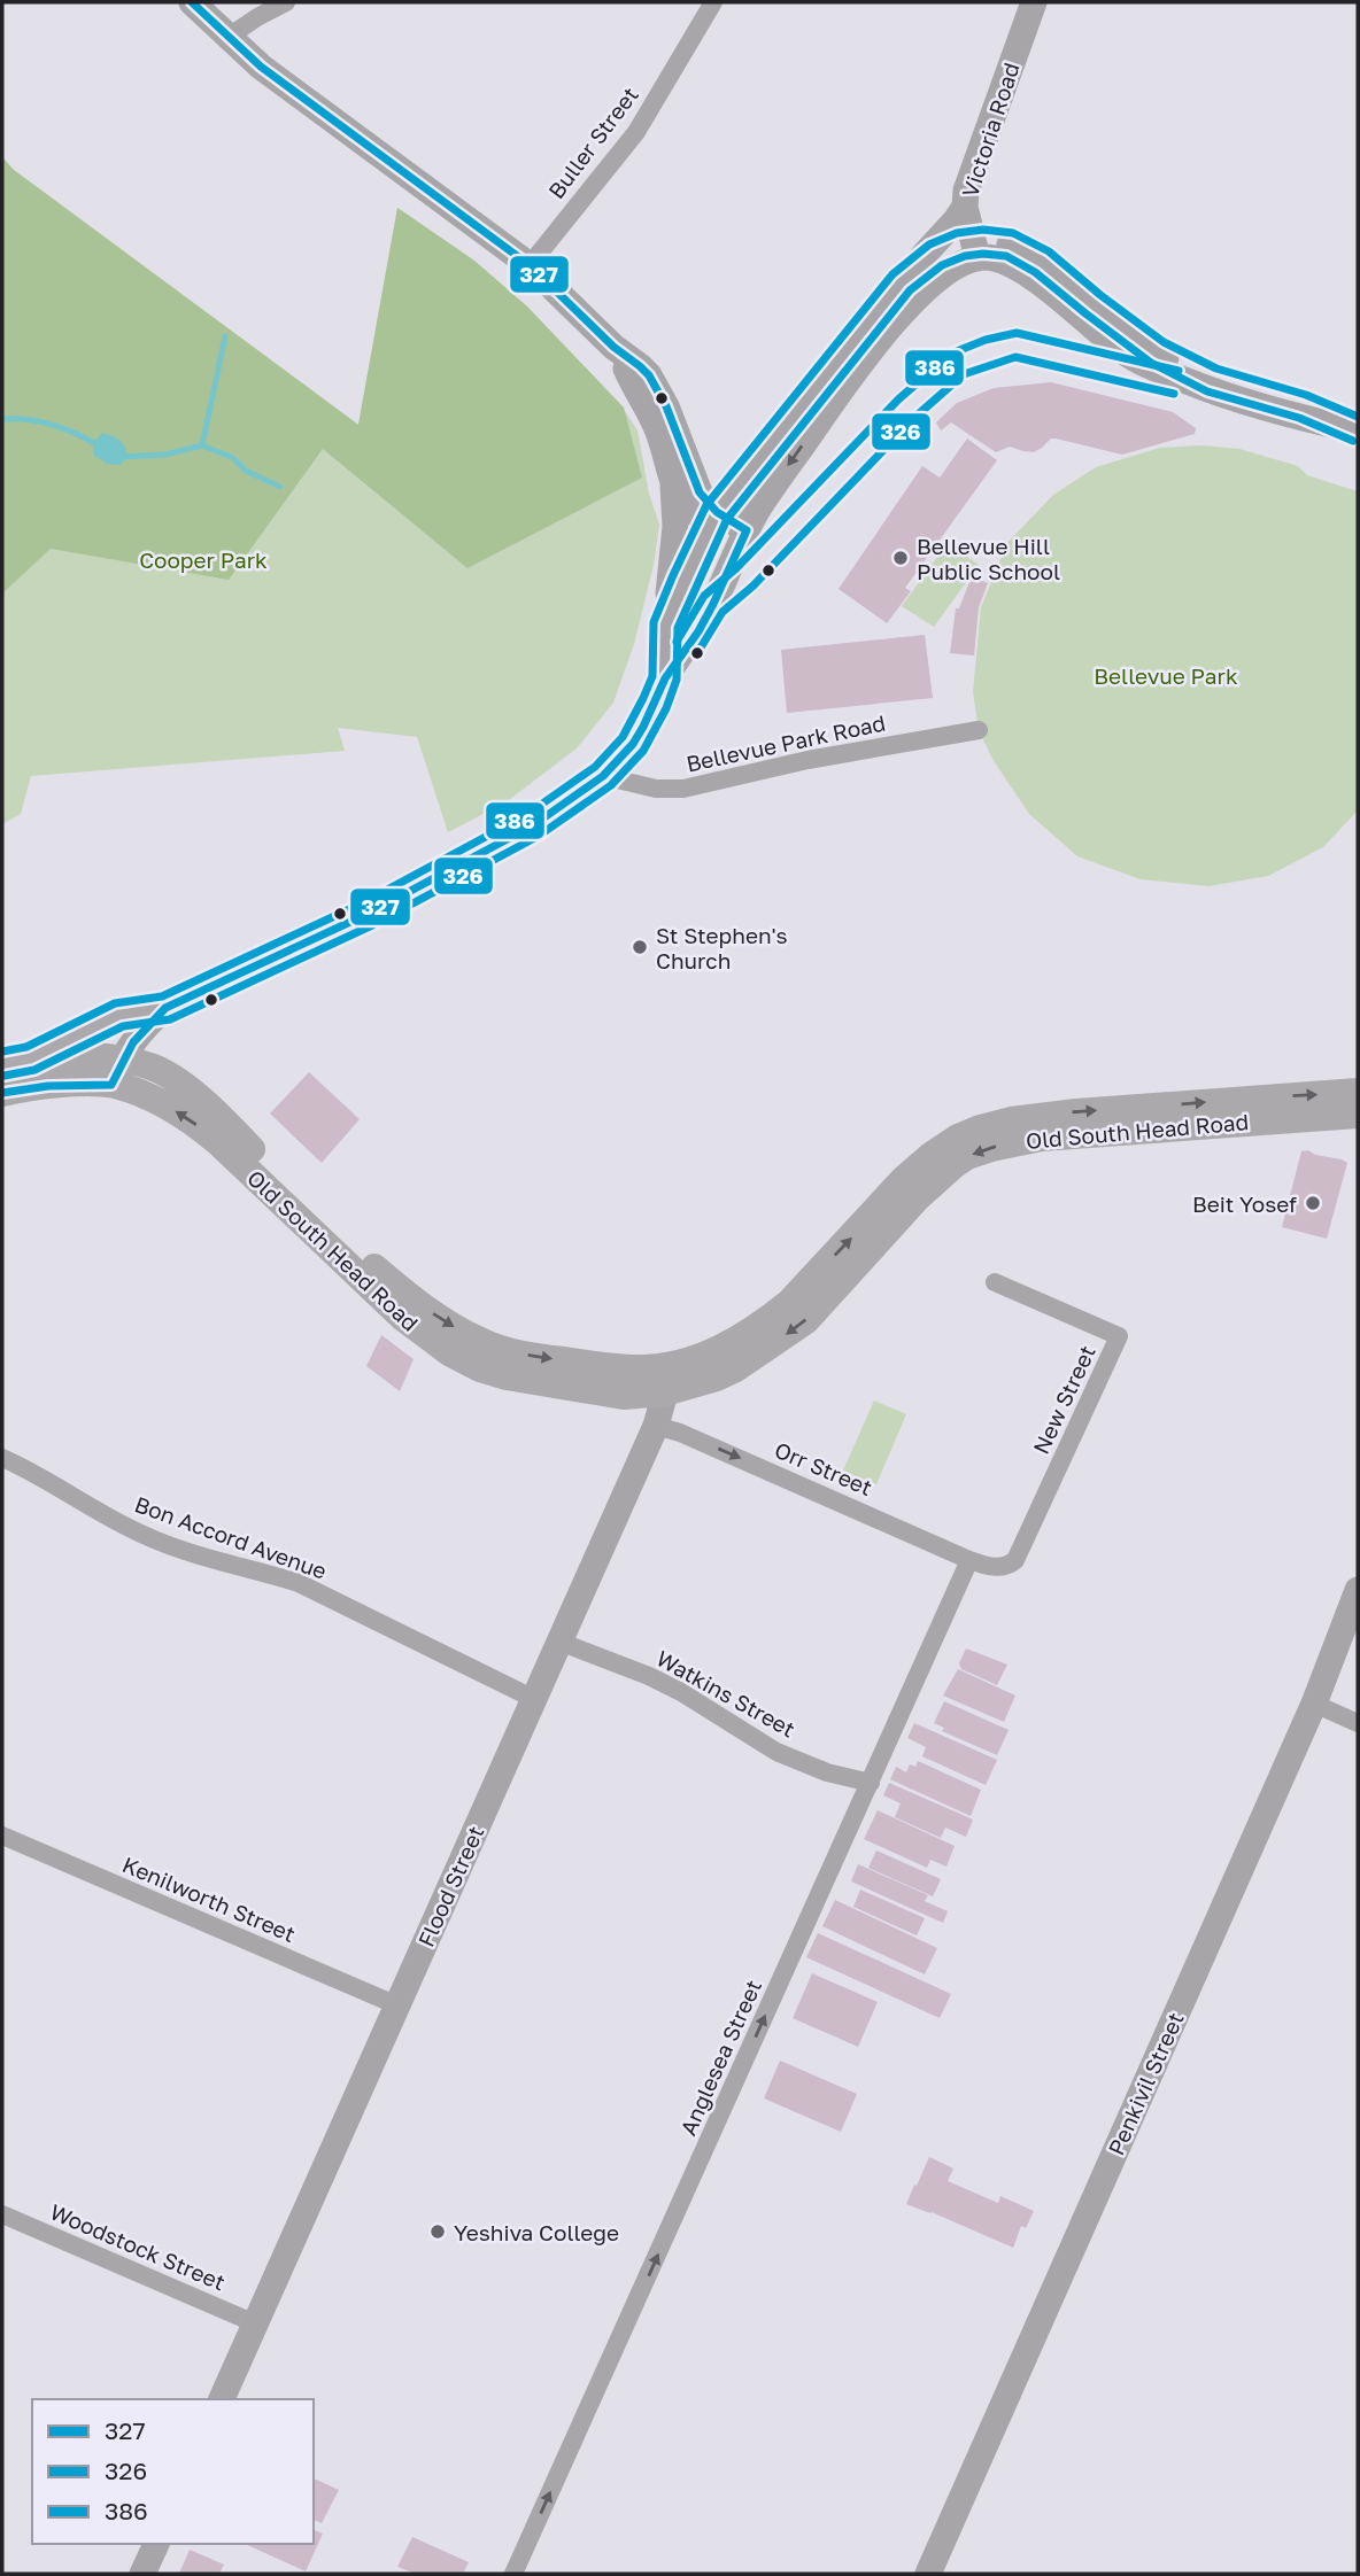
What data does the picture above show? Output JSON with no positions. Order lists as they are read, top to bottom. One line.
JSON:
{"streets":{"main road":["Old South Head Road"],"street":["Victoria Road","Buller Street","Bellevue Park Road","New Street","Orr Street","Bon Accord Avenue","Watkins Street","Flood Street","Kenilworth Street","Anglesea Street","Penkivil Street","Woodstock Street"]},"crossings":[["Old South Head Road","Flood Street"],["New Street","Orr Street"],["New Street","Anglesea Street"],["Orr Street","Flood Street"],["Orr Street","Anglesea Street"],["Bon Accord Avenue","Flood Street"],["Watkins Street","Flood Street"],["Watkins Street","Anglesea Street"],["Flood Street","Kenilworth Street"],["Flood Street","Woodstock Street"]],"one_way":["Orr Street","Anglesea Street"],"parks":["Cooper Park","Bellevue Park"],"places":["Bellevue Hill Public School","St Stephen's Church","Beit Yosef","Yeshiva College"],"lines":["transit line 327","transit line 386","transit line 326"],"legend":["327","326","386"]}
